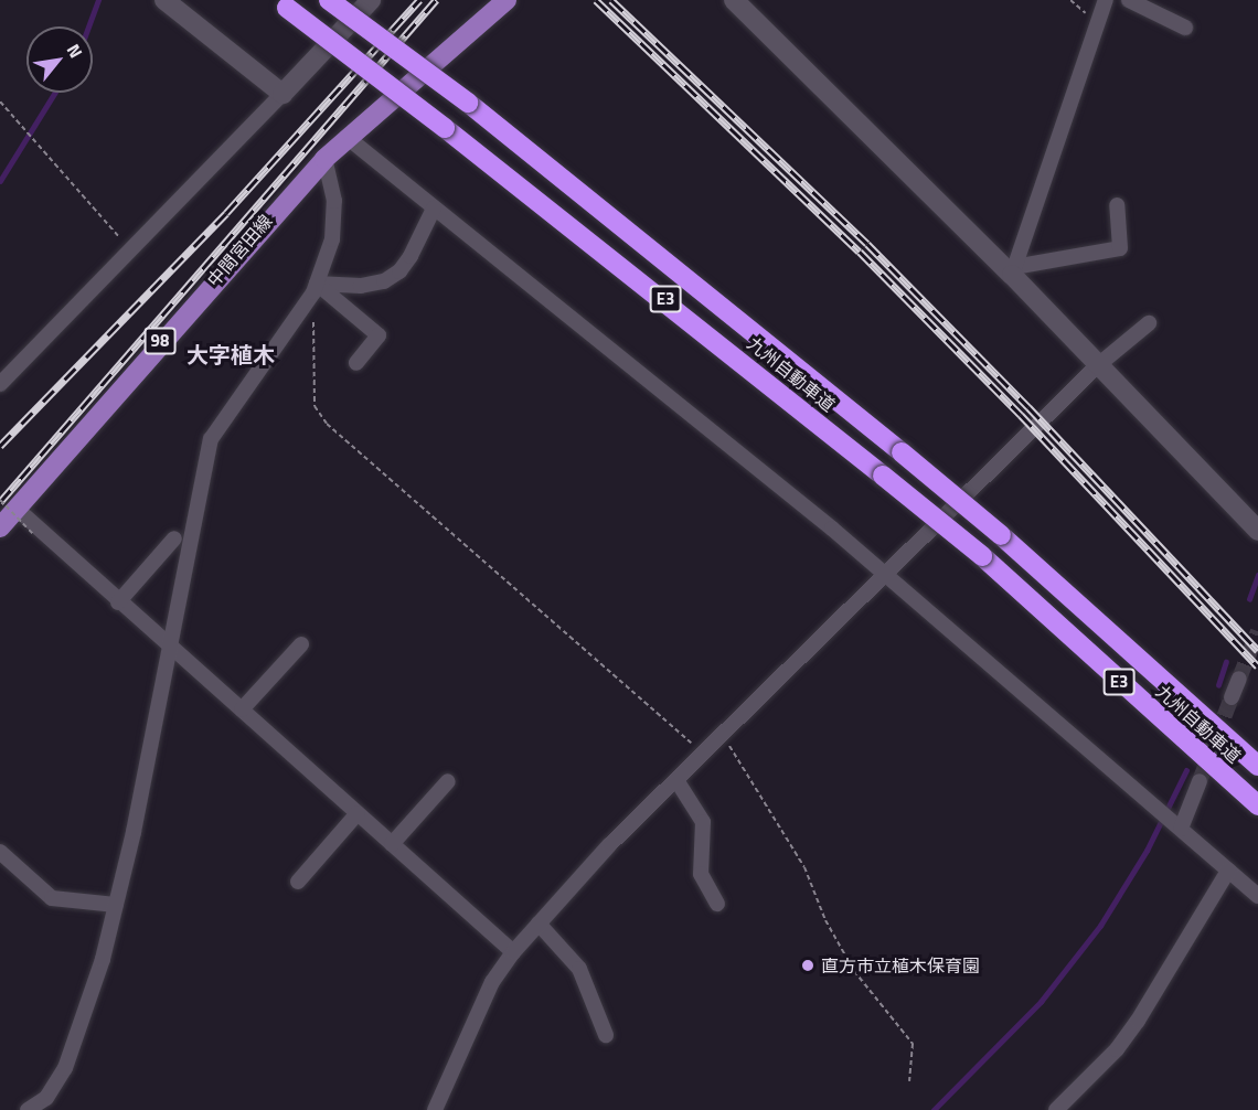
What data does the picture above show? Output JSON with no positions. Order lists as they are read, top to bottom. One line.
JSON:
{"streets":{"highway":["E3","九州自動車道"],"main road":["中間宮田線","98"]},"districts":["大字植木"],"places":["直方市立植木保育園"],"north":"top right"}
